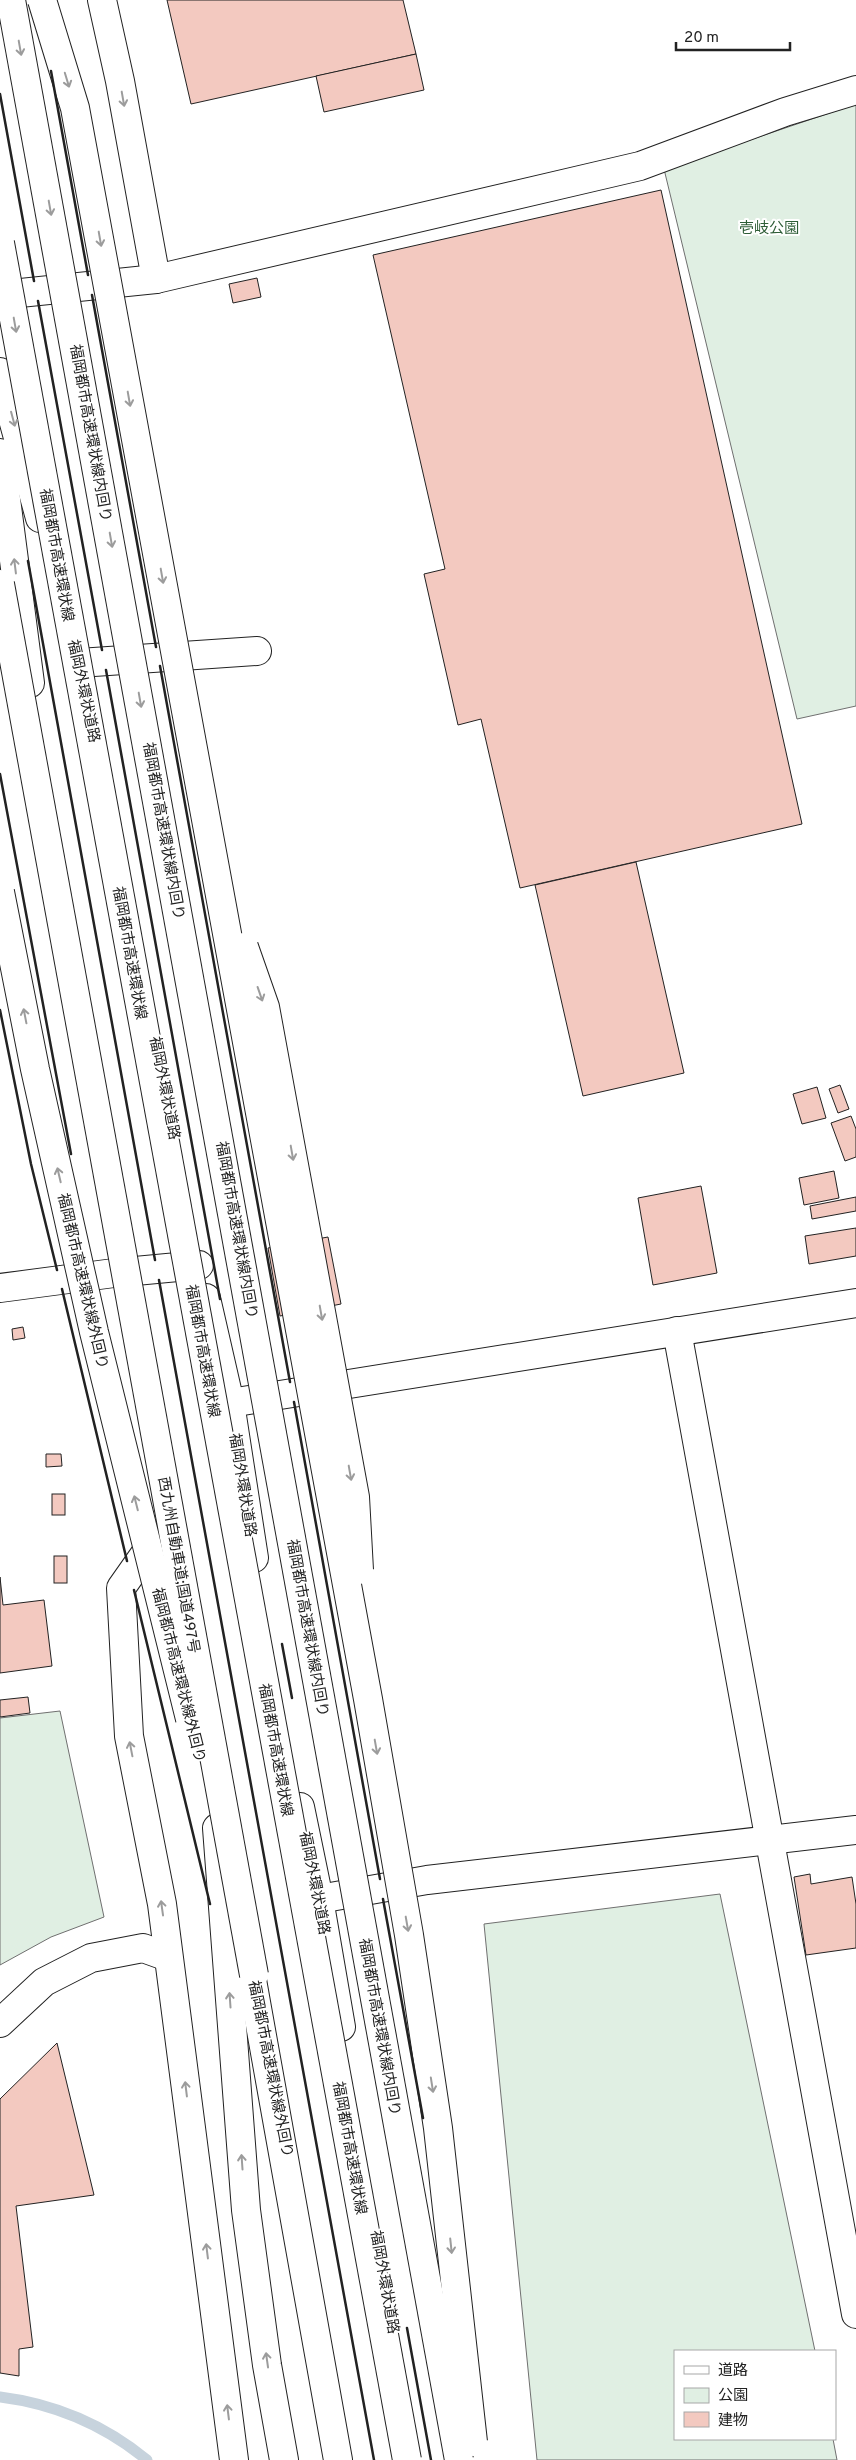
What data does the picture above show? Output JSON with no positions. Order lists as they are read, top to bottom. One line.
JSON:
{"streets":{"main road":["福岡都市高速環状線内回り","福岡都市高速環状線","福岡外環状道路","福岡都市高速環状線外回り","西九州自動車道;国道497号"]},"crossings":[["福岡都市高速環状線外回り","西九州自動車道;国道497号"]],"parks":["壱岐公園"],"legend":["道路","公園","建物"],"scale_bar":"20 m"}
